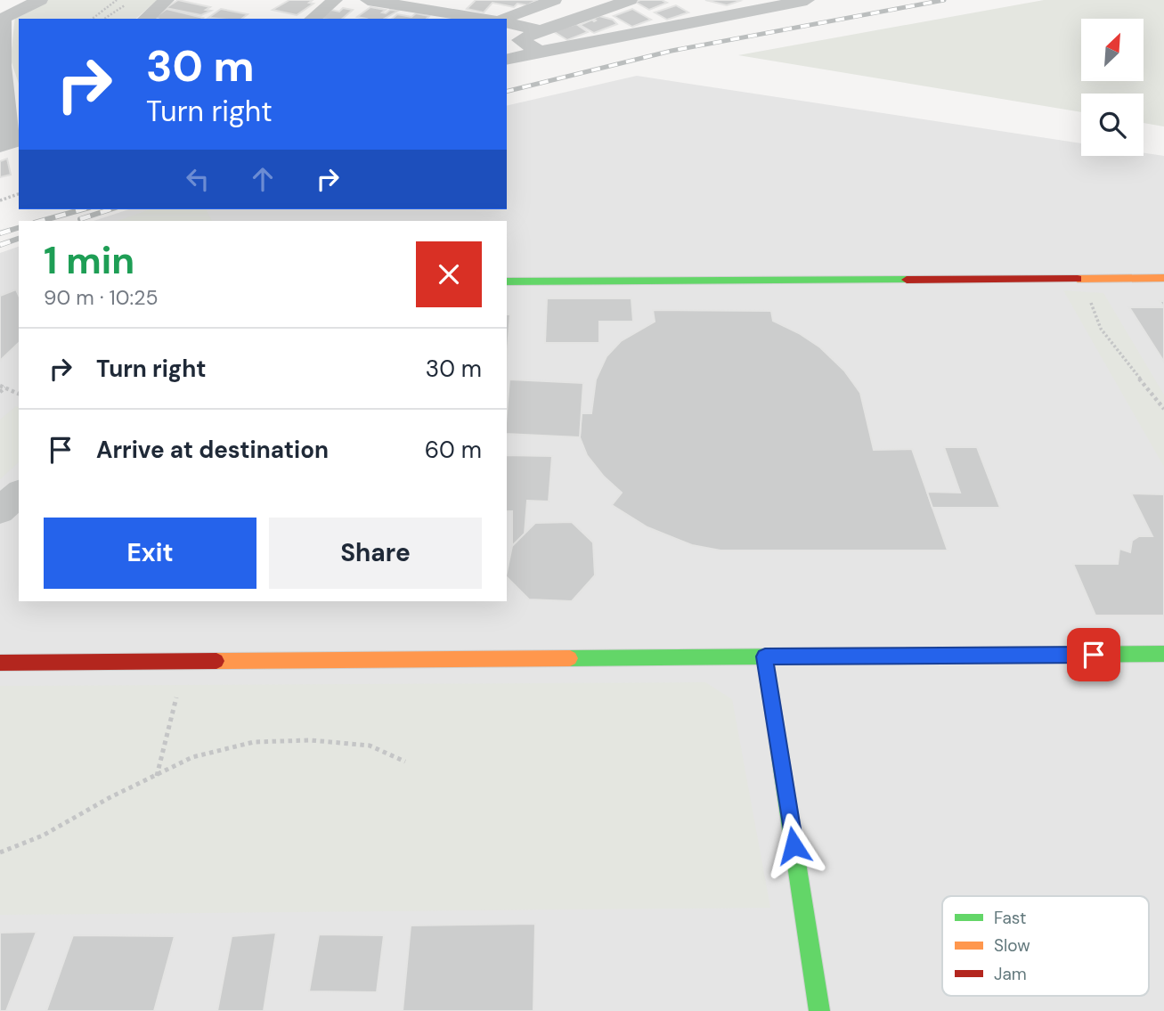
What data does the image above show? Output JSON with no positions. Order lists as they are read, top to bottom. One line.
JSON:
{"legend":["Fast","Slow","Jam"],"north":"top right","page":{"turn":["30 m","Turn right"],"heading":["1 min","90 m · 10:25"],"list":[{"name":"Turn right","value":"30 m"},{"name":"Arrive at destination","value":"60 m"}],"buttons":["Exit","Share"]}}
